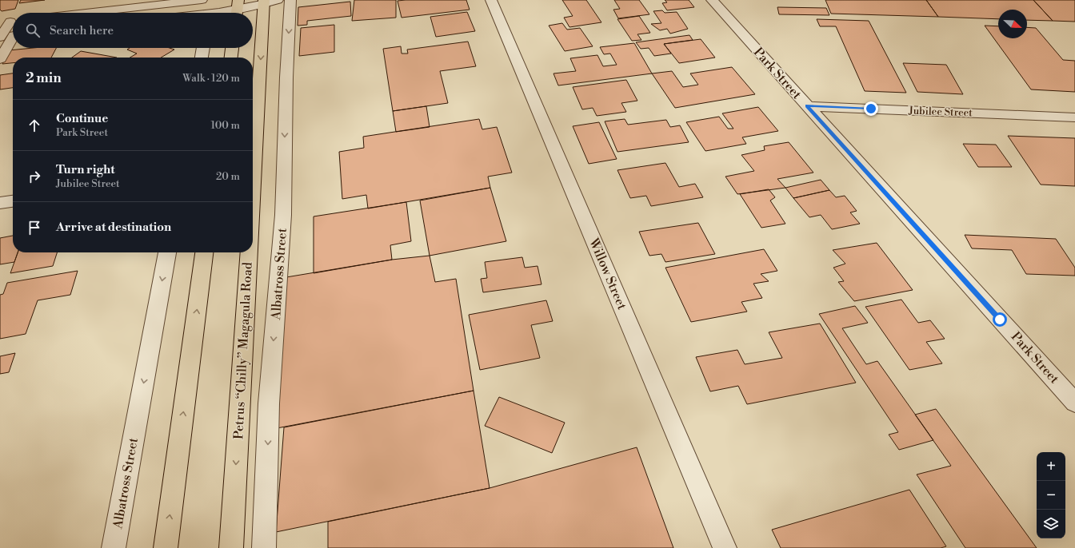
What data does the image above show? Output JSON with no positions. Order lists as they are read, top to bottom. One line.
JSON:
{"streets":{"main road":["Petrus “Chilly” Magagula Road"],"street":["Park Street","Jubilee Street","Albatross Street","Willow Street"]},"crossings":[["Park Street","Jubilee Street"]],"one_way":["Albatross Street"],"north":"bottom right","page":{"search":"Search here","heading":["2 min","Walk · 120 m"],"list":[["Continue","Park Street","100 m"],["Turn right","Jubilee Street","20 m"],"Arrive at destination"],"map_buttons":["+","−"]}}
